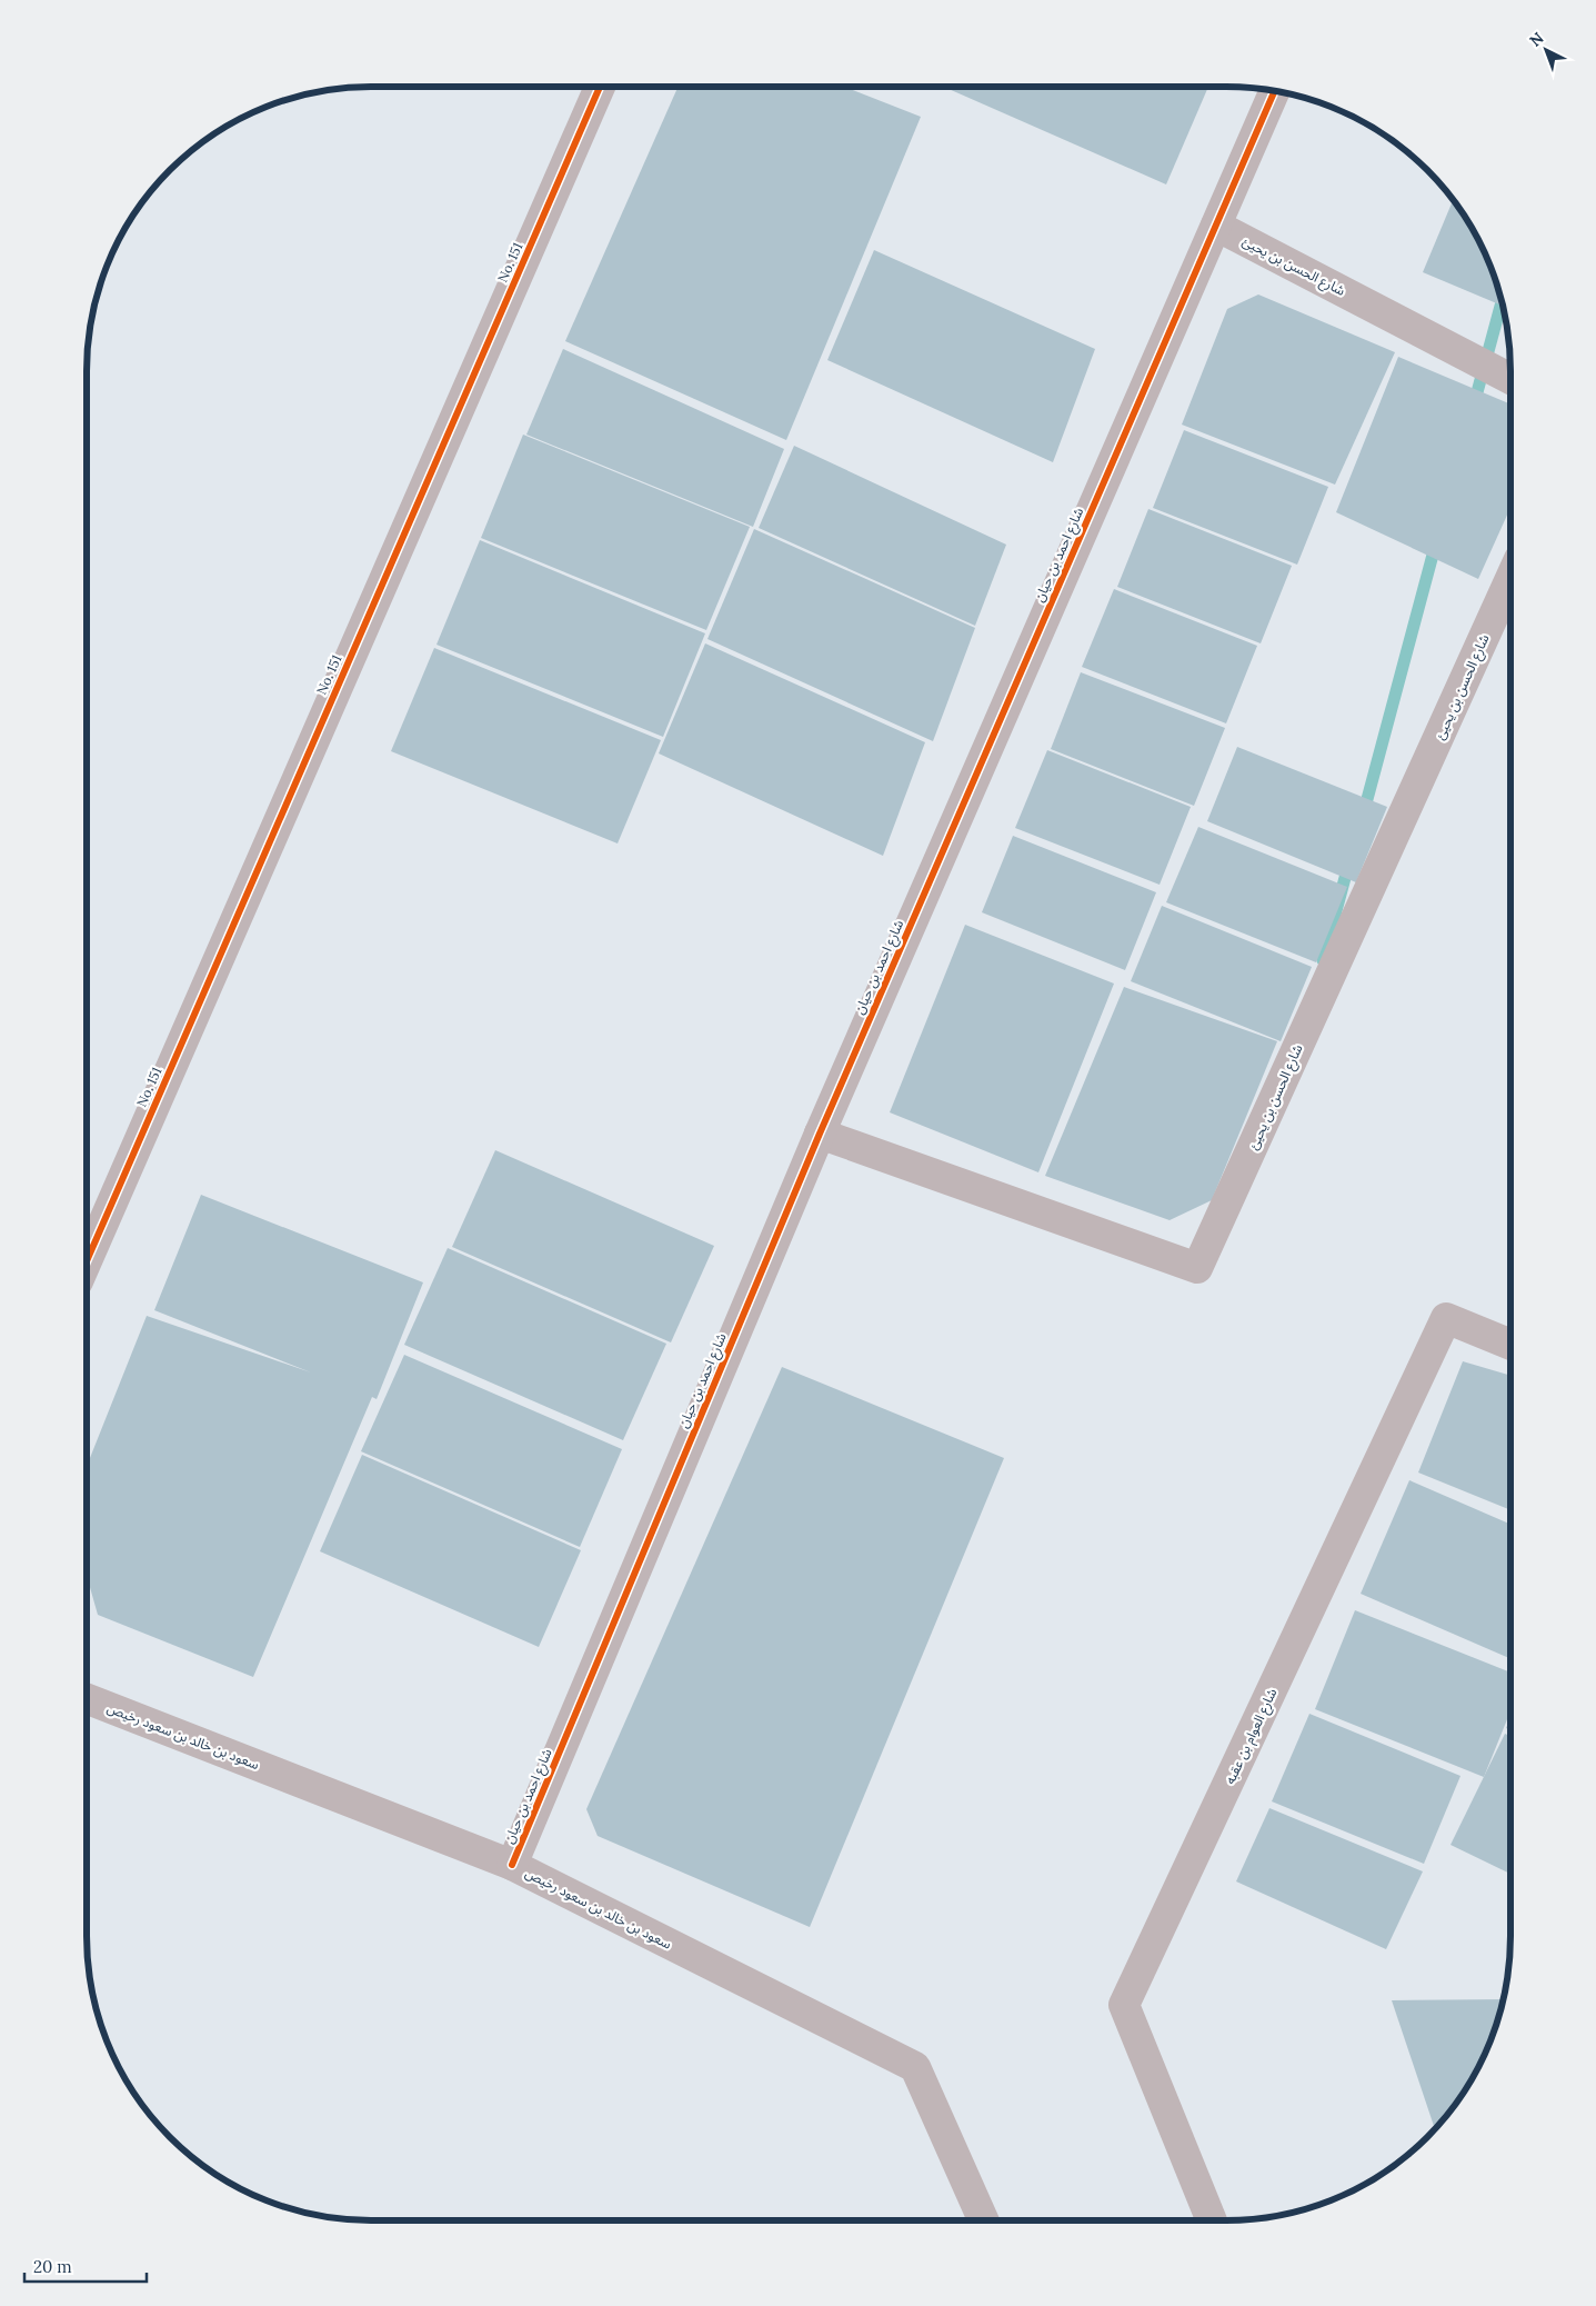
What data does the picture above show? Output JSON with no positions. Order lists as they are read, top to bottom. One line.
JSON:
{"streets":{"street":["No. 151","شارع الحسن بن يحيئ","شارع احمد بن حيان","سعود بن خالد بن سعود رخيص","شارع العوام بن عقبه"]},"crossings":[["شارع الحسن بن يحيئ","شارع احمد بن حيان"],["شارع احمد بن حيان","سعود بن خالد بن سعود رخيص"]],"scale_bar":"20 m","north":"top left"}
